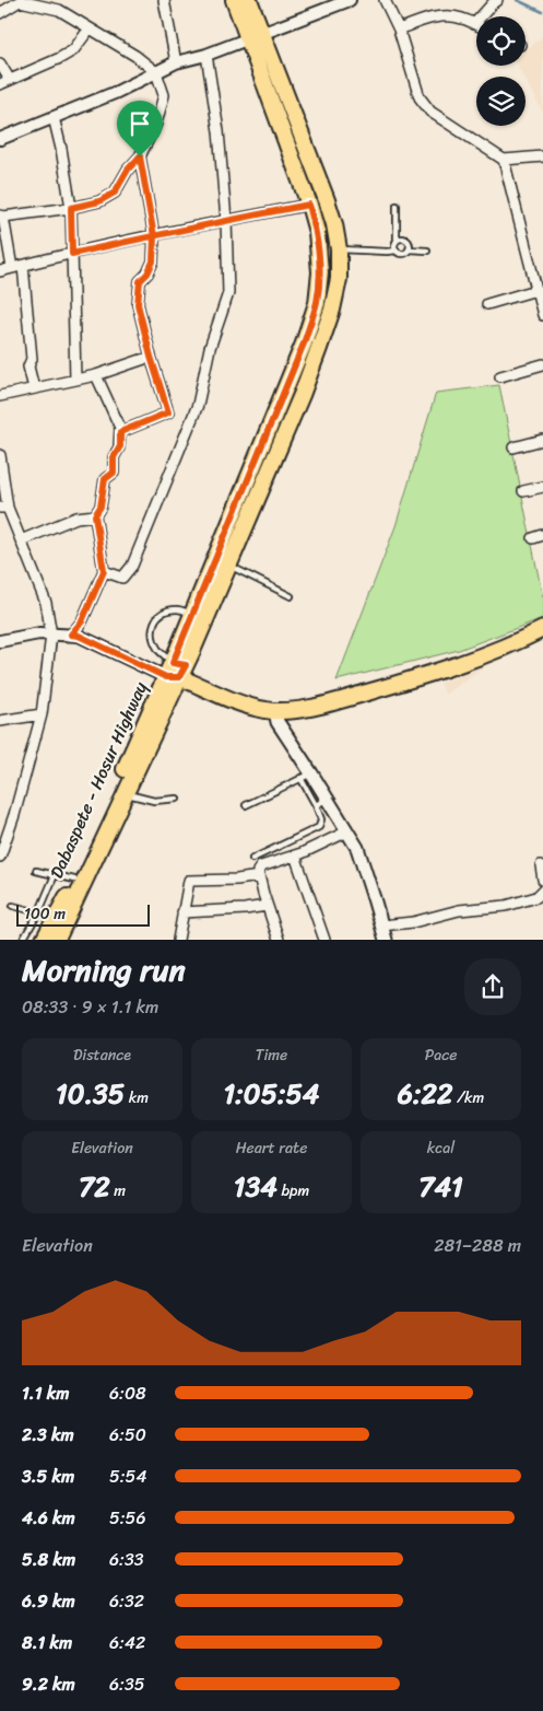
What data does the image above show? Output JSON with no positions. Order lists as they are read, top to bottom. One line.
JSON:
{"streets":{"main road":["Dabaspete - Hosur Highway"]},"scale_bar":"100 m","page":{"scale":"100 m","heading":["Morning run","08:33 · 9 × 1.1 km"],"stats":[["Distance","10.35 km"],["Time","1:05:54"],["Pace","6:22 /km"],["Elevation","72 m"],["Heart rate","134 bpm"],["kcal","741"]],"chart":["Elevation","281–288 m"],"list":[{"name":"1.1 km","note":"6:08"},{"name":"2.3 km","note":"6:50"},{"name":"3.5 km","note":"5:54"},{"name":"4.6 km","note":"5:56"},{"name":"5.8 km","note":"6:33"},{"name":"6.9 km","note":"6:32"},{"name":"8.1 km","note":"6:42"},{"name":"9.2 km","note":"6:35"}]}}
